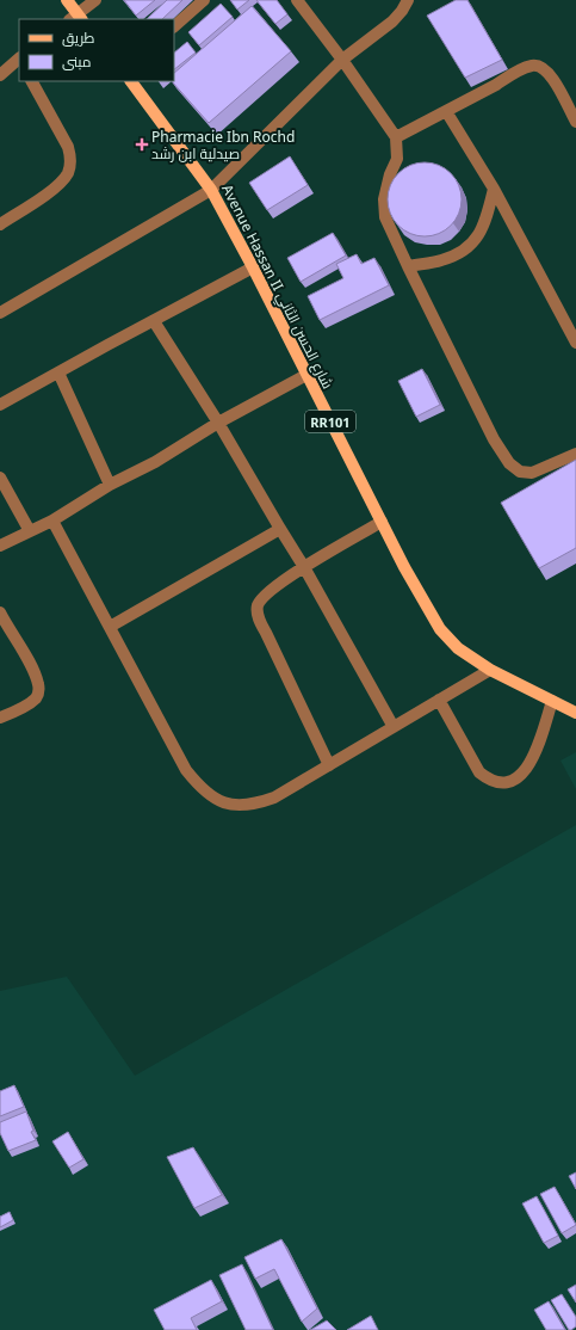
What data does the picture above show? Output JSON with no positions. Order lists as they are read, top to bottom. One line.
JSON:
{"streets":{"main road":["Avenue Hassan II شارع الحسن الثاني","RR101"]},"places":{"health":["Pharmacie Ibn Rochd صيدلية ابن رشد"]},"legend":["طريق","مبنى"]}
